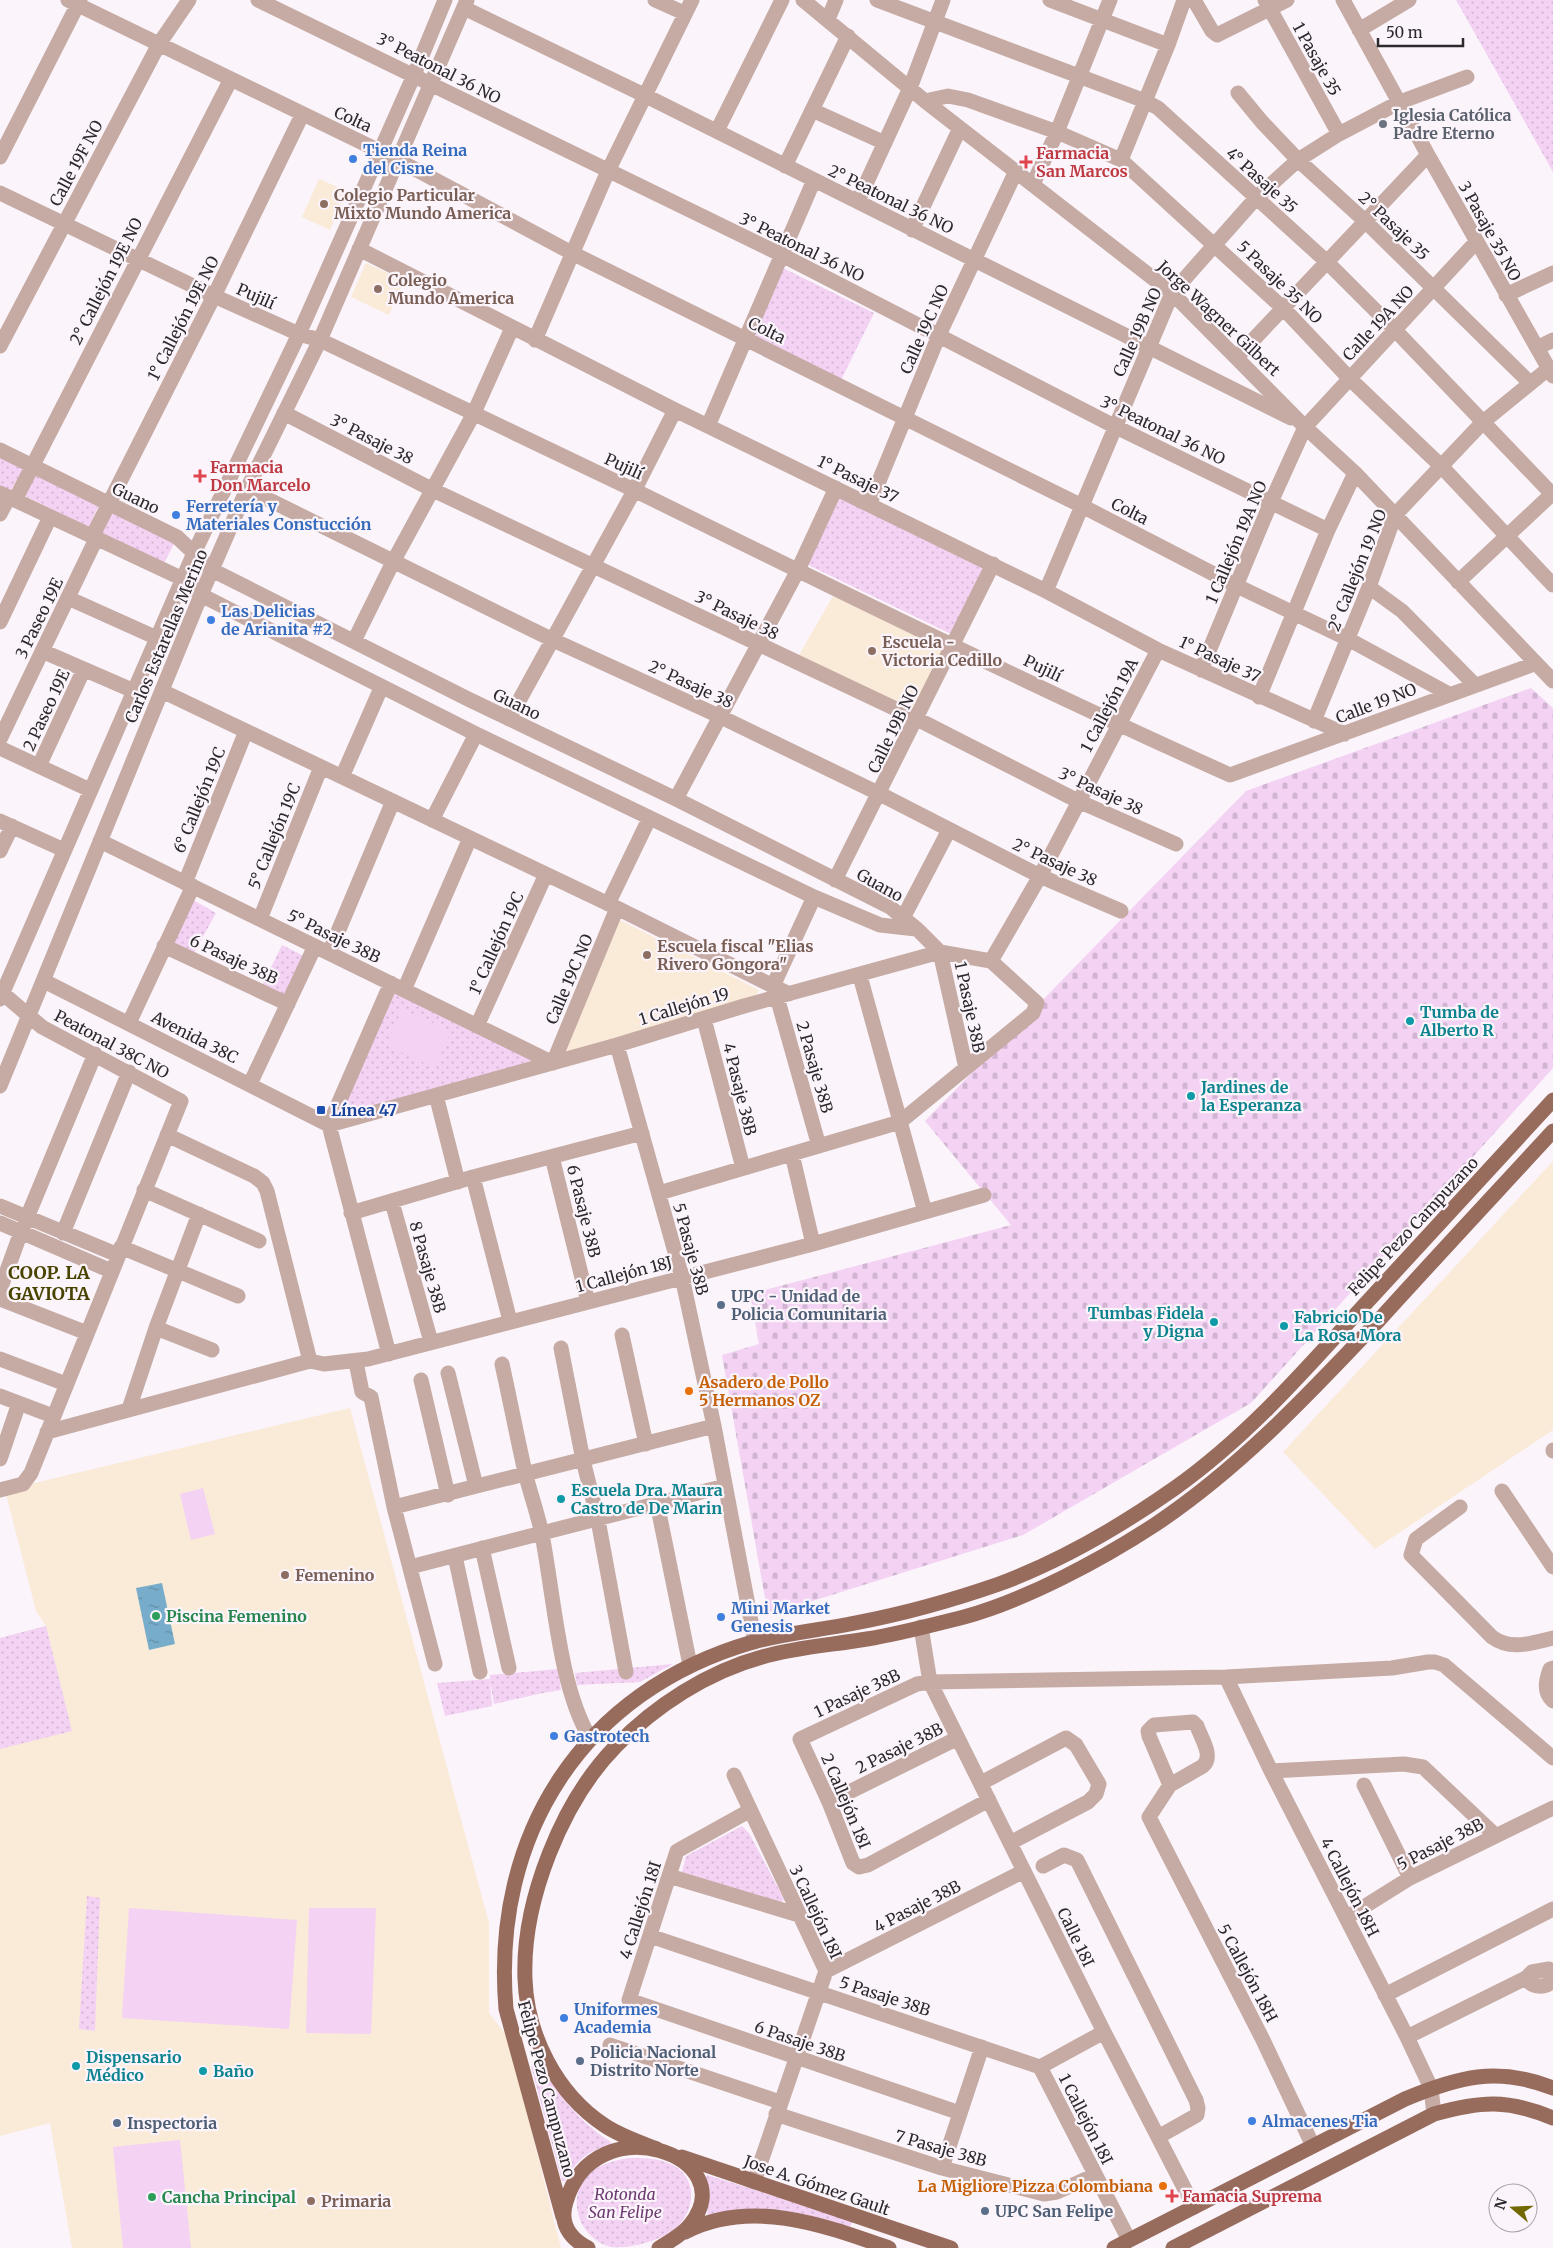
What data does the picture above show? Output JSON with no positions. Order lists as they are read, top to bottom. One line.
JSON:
{"streets":{"main road":["Felipe Pezo Campuzano","Jose A. Gómez Gault"],"street":["1 Pasaje 35","3° Peatonal 36 NO","Colta","Calle 19F NO","4° Pasaje 35","2° Peatonal 36 NO","2° Pasaje 35","3 Pasaje 35 NO","2° Callejón 19E NO","5 Pasaje 35 NO","Pujilí","1° Callejón 19E NO","Jorge Wagner Gilbert","Calle 19A NO","Calle 19C NO","Calle 19B NO","3° Pasaje 38","1° Pasaje 37","Guano","1 Callejón 19A NO","2° Callejón 19 NO","3 Paseo 19E","Carlos Estarellas Merino","2° Pasaje 38","Calle 19 NO","1 Callejón 19A","2 Paseo 19E","6° Callejón 19C","5° Callejón 19C","5° Pasaje 38B","1° Callejón 19C","6 Pasaje 38B","1 Callejón 19","1 Pasaje 38B","Avenida 38C","Peatonal 38C NO","2 Pasaje 38B","4 Pasaje 38B","5 Pasaje 38B","8 Pasaje 38B","1 Callejón 18J","2 Callejón 18I","4 Callejón 18H","4 Callejón 18I","3 Callejón 18I","Calle 18I","5 Callejón 18H","1 Callejón 18I","7 Pasaje 38B"]},"crossings":[["1 Pasaje 35","Calle 19B NO"],["3° Peatonal 36 NO","Calle 19C NO"],["3° Peatonal 36 NO","Calle 19B NO"],["3° Peatonal 36 NO","1 Callejón 19A NO"],["3° Peatonal 36 NO","Carlos Estarellas Merino"],["Colta","Calle 19F NO"],["Colta","2° Callejón 19E NO"],["Colta","1° Callejón 19E NO"],["Colta","Calle 19C NO"],["Colta","Calle 19B NO"],["Colta","1 Callejón 19A NO"],["Colta","2° Callejón 19 NO"],["Colta","Carlos Estarellas Merino"],["Colta","Calle 19 NO"],["Calle 19F NO","Pujilí"],["4° Pasaje 35","Calle 19A NO"],["4° Pasaje 35","Calle 19B NO"],["4° Pasaje 35","2° Callejón 19 NO"],["2° Peatonal 36 NO","Jorge Wagner Gilbert"],["2° Peatonal 36 NO","Calle 19A NO"],["2° Peatonal 36 NO","Calle 19C NO"],["2° Peatonal 36 NO","Calle 19B NO"],["2° Peatonal 36 NO","1 Callejón 19A NO"],["2° Peatonal 36 NO","Carlos Estarellas Merino"],["2° Pasaje 35","Calle 19A NO"],["2° Pasaje 35","Calle 19B NO"],["2° Pasaje 35","2° Callejón 19 NO"],["3 Pasaje 35 NO","Calle 19A NO"],["3 Pasaje 35 NO","Calle 19B NO"],["3 Pasaje 35 NO","2° Callejón 19 NO"],["2° Callejón 19E NO","Pujilí"],["2° Callejón 19E NO","Guano"],["5 Pasaje 35 NO","Jorge Wagner Gilbert"],["5 Pasaje 35 NO","Calle 19A NO"],["5 Pasaje 35 NO","Calle 19B NO"],["5 Pasaje 35 NO","2° Callejón 19 NO"],["Pujilí","1° Callejón 19E NO"],["Pujilí","Calle 19B NO"],["Pujilí","Carlos Estarellas Merino"],["Pujilí","Calle 19 NO"],["Pujilí","1 Callejón 19A"],["1° Callejón 19E NO","Guano"],["1° Callejón 19E NO","3 Paseo 19E"],["Jorge Wagner Gilbert","Calle 19A NO"],["Jorge Wagner Gilbert","Calle 19C NO"],["Jorge Wagner Gilbert","Calle 19B NO"],["Jorge Wagner Gilbert","1 Callejón 19A NO"],["Jorge Wagner Gilbert","2° Callejón 19 NO"],["Jorge Wagner Gilbert","Calle 19 NO"],["Calle 19A NO","1 Callejón 19A NO"],["Calle 19C NO","1° Pasaje 37"],["Calle 19C NO","Guano"],["Calle 19C NO","5° Pasaje 38B"],["Calle 19C NO","1 Callejón 19"],["Calle 19B NO","3° Pasaje 38"],["Calle 19B NO","1° Pasaje 37"],["Calle 19B NO","Guano"],["Calle 19B NO","2° Pasaje 38"],["3° Pasaje 38","Carlos Estarellas Merino"],["3° Pasaje 38","1 Callejón 19A"],["1° Pasaje 37","1 Callejón 19A NO"],["1° Pasaje 37","2° Callejón 19 NO"],["1° Pasaje 37","Carlos Estarellas Merino"],["1° Pasaje 37","Calle 19 NO"],["1° Pasaje 37","1 Callejón 19A"],["Guano","3 Paseo 19E"],["Guano","Carlos Estarellas Merino"],["Carlos Estarellas Merino","2° Pasaje 38"],["Carlos Estarellas Merino","5° Pasaje 38B"],["Carlos Estarellas Merino","Avenida 38C"],["Carlos Estarellas Merino","Peatonal 38C NO"],["2° Pasaje 38","1 Callejón 19A"],["1 Callejón 19A","1 Callejón 19"],["6° Callejón 19C","5° Pasaje 38B"],["6° Callejón 19C","6 Pasaje 38B"],["6° Callejón 19C","Avenida 38C"],["5° Callejón 19C","5° Pasaje 38B"],["5° Pasaje 38B","1° Callejón 19C"],["5° Pasaje 38B","1 Callejón 19"],["6 Pasaje 38B","1 Callejón 18J"],["6 Pasaje 38B","4 Callejón 18I"],["6 Pasaje 38B","3 Callejón 18I"],["1 Callejón 19","1 Pasaje 38B"],["1 Callejón 19","Avenida 38C"],["1 Callejón 19","2 Pasaje 38B"],["1 Callejón 19","4 Pasaje 38B"],["1 Callejón 19","5 Pasaje 38B"],["1 Pasaje 38B","2 Callejón 18I"],["1 Pasaje 38B","4 Callejón 18H"],["1 Pasaje 38B","Calle 18I"],["2 Pasaje 38B","2 Callejón 18I"],["2 Pasaje 38B","Calle 18I"],["4 Pasaje 38B","3 Callejón 18I"],["4 Pasaje 38B","Calle 18I"],["Felipe Pezo Campuzano","5 Pasaje 38B"],["Felipe Pezo Campuzano","Calle 18I"],["Felipe Pezo Campuzano","Jose A. Gómez Gault"],["5 Pasaje 38B","1 Callejón 18J"],["5 Pasaje 38B","4 Callejón 18H"],["5 Pasaje 38B","4 Callejón 18I"],["5 Pasaje 38B","3 Callejón 18I"],["5 Pasaje 38B","1 Callejón 18I"],["8 Pasaje 38B","1 Callejón 18J"],["2 Callejón 18I","Calle 18I"],["4 Callejón 18I","3 Callejón 18I"],["3 Callejón 18I","7 Pasaje 38B"],["3 Callejón 18I","Jose A. Gómez Gault"],["1 Callejón 18I","7 Pasaje 38B"]],"districts":["COOP. LA GAVIOTA"],"parks":["Rotonda San Felipe"],"places":{"other":["Iglesia Católica Padre Eterno","Tienda Reina del Cisne","Colegio Particular Mixto Mundo America","Colegio Mundo America","Ferretería y Materiales Constucción","Las Delicias de Arianita #2","Escuela - Victoria Cedillo","Escuela fiscal \"Elias Rivero Gongora\"","Tumba de Alberto R","Jardines de la Esperanza","UPC - Unidad de Policia Comunitaria","Tumbas Fidela y Digna","Fabricio De La Rosa Mora","Asadero de Pollo 5 Hermanos OZ","Escuela Dra. Maura Castro de De Marin","Femenino","Piscina Femenino","Mini Market Genesis","Gastrotech","Uniformes Academia","Policia Nacional Distrito Norte","Dispensario Médico","Baño","Almacenes Tia","Inspectoria","La Migliore Pizza Colombiana","Cancha Principal","Primaria","UPC San Felipe"],"health":["Farmacia San Marcos","Farmacia Don Marcelo","Famacia Suprema"],"transit":["Línea 47"]},"scale_bar":"50 m","north":"left"}
